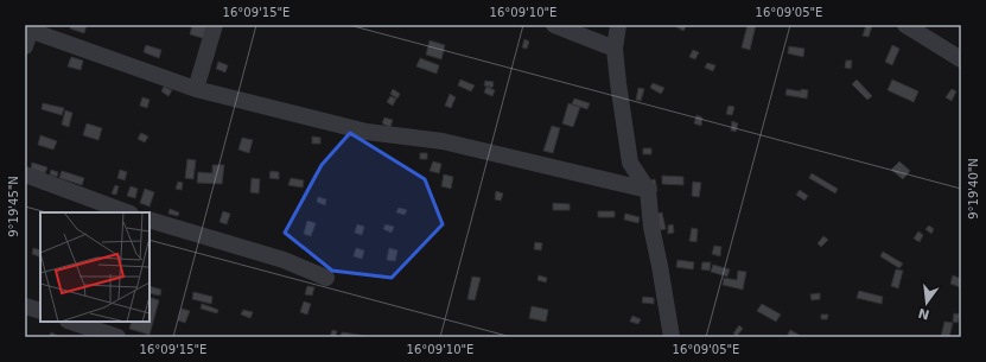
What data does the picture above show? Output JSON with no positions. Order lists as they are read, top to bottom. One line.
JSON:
{"north":"bottom","coordinates":["16°09'15\"E","16°09'10\"E","16°09'05\"E","9°19'40\"N","9°19'45\"N"]}
